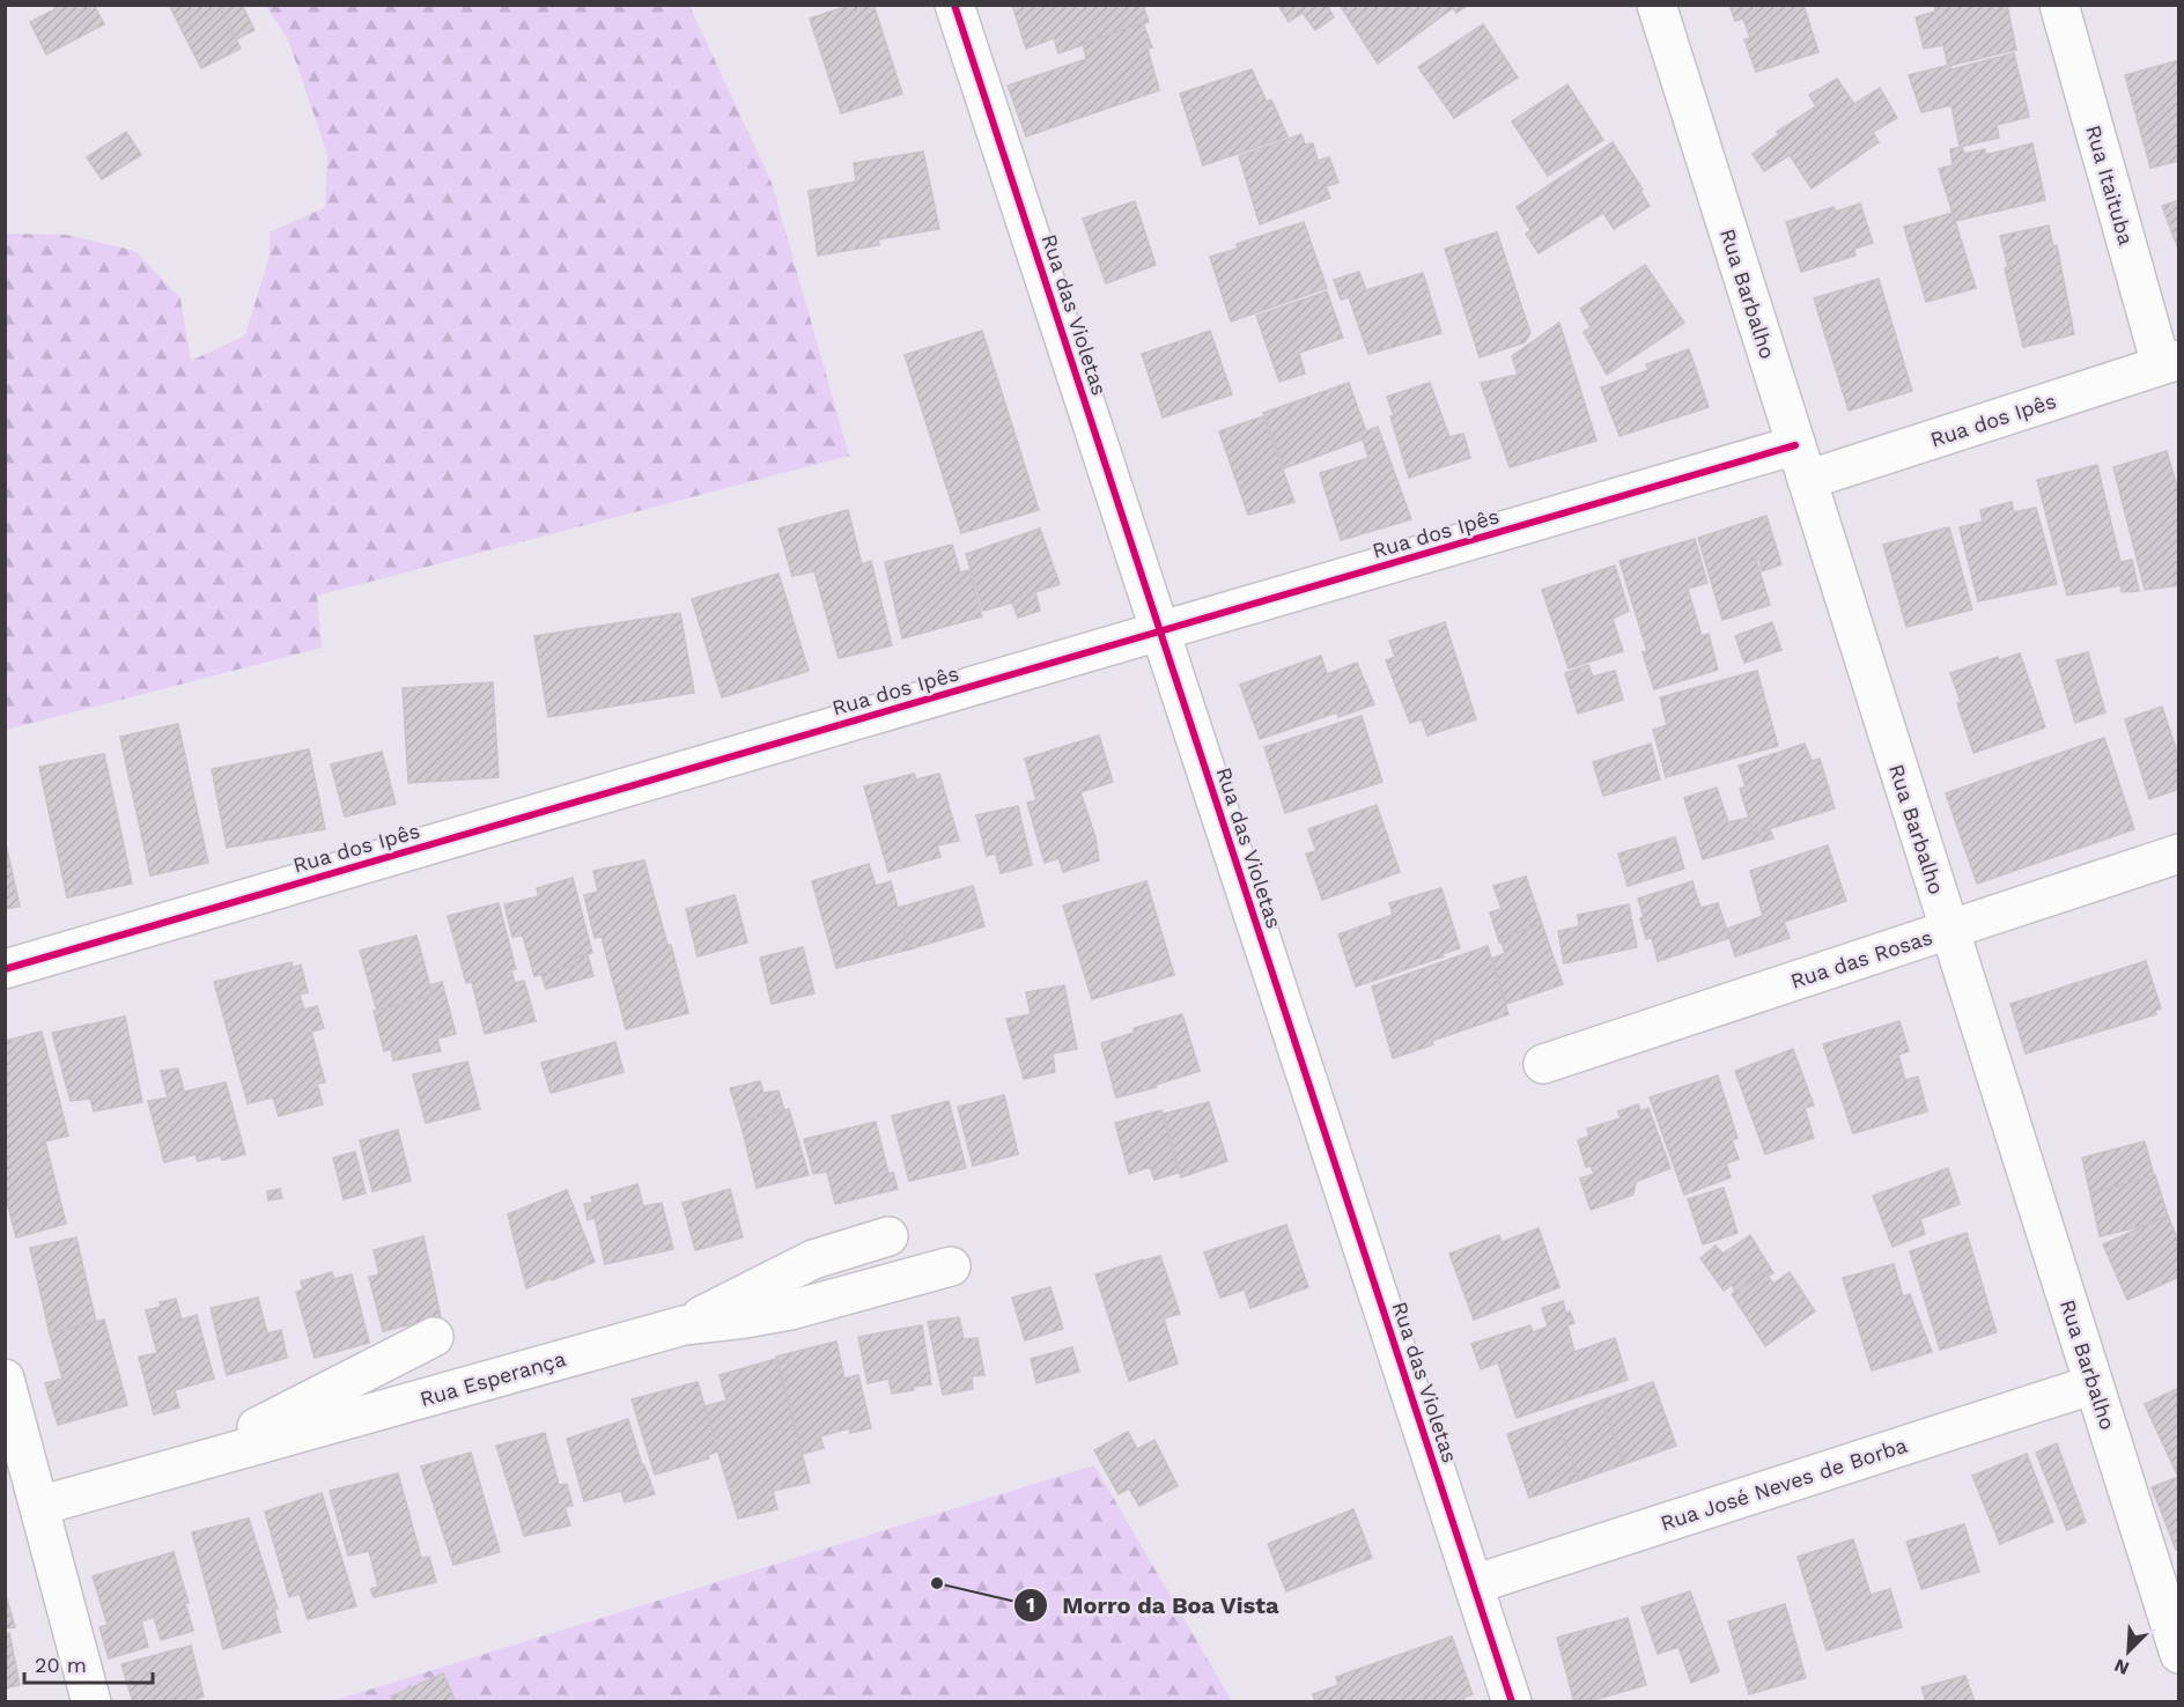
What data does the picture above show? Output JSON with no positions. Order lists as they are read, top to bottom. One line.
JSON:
{"streets":{"street":["Rua Itaituba","Rua Barbalho","Rua das Violetas","Rua dos Ipês","Rua das Rosas","Rua Esperança","Rua José Neves de Borba"]},"crossings":[["Rua Itaituba","Rua dos Ipês"],["Rua Barbalho","Rua dos Ipês"],["Rua Barbalho","Rua das Rosas"],["Rua Barbalho","Rua José Neves de Borba"],["Rua das Violetas","Rua dos Ipês"],["Rua das Violetas","Rua José Neves de Borba"]],"places":["Morro da Boa Vista"],"scale_bar":"20 m","north":"bottom left"}
